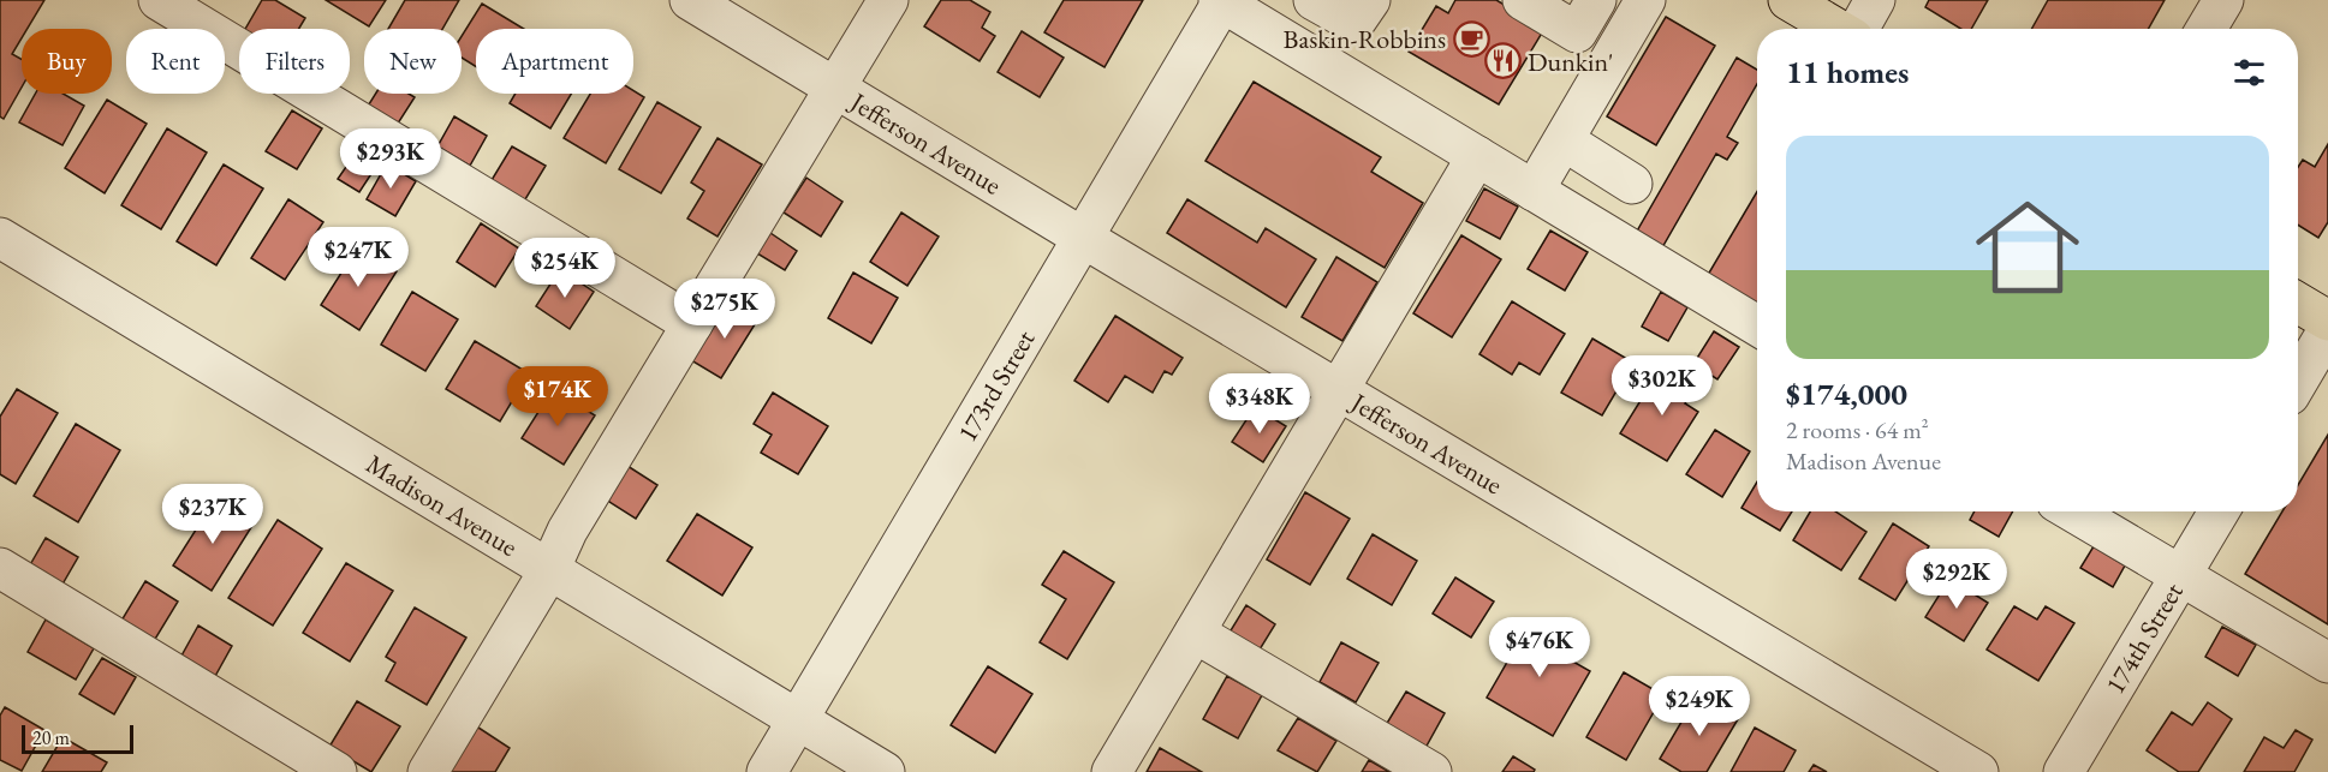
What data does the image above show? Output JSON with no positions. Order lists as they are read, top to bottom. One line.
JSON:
{"streets":{"street":["Jefferson Avenue","173rd Street","Madison Avenue","174th Street"]},"crossings":[["Jefferson Avenue","173rd Street"],["173rd Street","Madison Avenue"]],"places":{"cafe":["Baskin-Robbins"],"restaurant":["Dunkin'"]},"scale_bar":"20 m","page":{"chip":["Buy","Rent","Filters","New","Apartment"],"heading":"11 homes","list":[{"name":"$174,000","note":"2 rooms · 64 m² · Madison Avenue"}],"price":["$293K","$247K","$254K","$275K","$302K","$174K","$348K","$237K","$292K","$476K","$249K"],"scale":"20 m"}}
